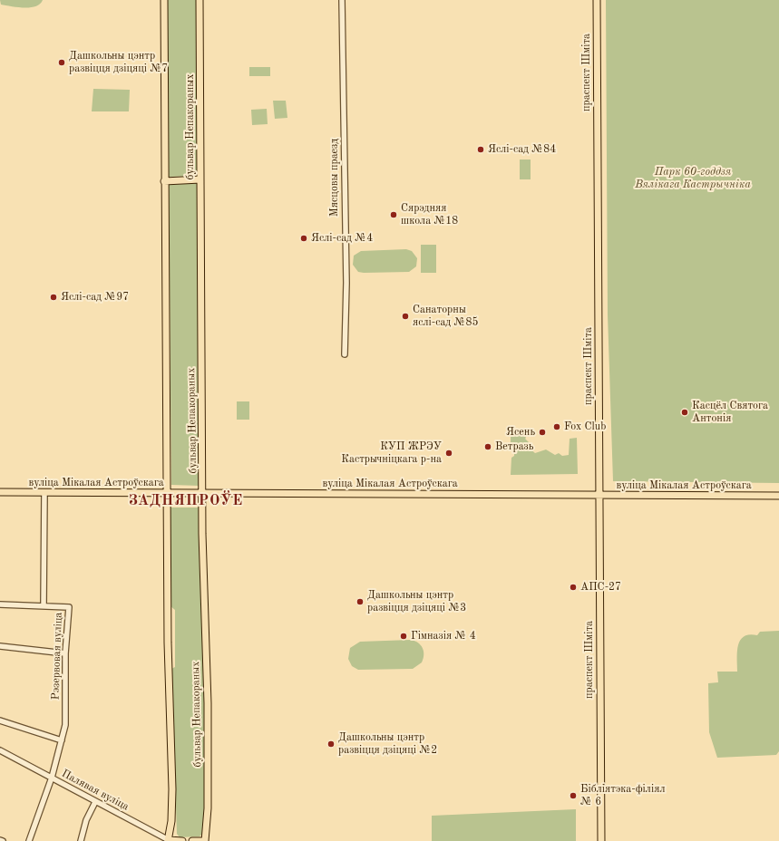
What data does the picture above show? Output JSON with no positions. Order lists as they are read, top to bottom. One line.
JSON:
{"streets":{"main road":["праспект Шміта","бульвар Непакораных","вуліца Мікалая Астроўскага","Палявая вуліца"],"street":["Мясцовы праезд","Рэзервовая вуліца"]},"crossings":[["праспект Шміта","вуліца Мікалая Астроўскага"],["бульвар Непакораных","вуліца Мікалая Астроўскага"],["вуліца Мікалая Астроўскага","Рэзервовая вуліца"],["Рэзервовая вуліца","Палявая вуліца"]],"districts":["ЗАДНЯПРОЎЕ"],"parks":["Парк 60-годдзя Вялікага Кастрычніка"],"places":["Дашкольны цэнтр развіцця дзіцяці №7","Яслі-сад №84","Сярэдняя школа №18","Яслі-сад №4","Яслі-сад №97","Санаторны яслі-сад №85","Касцёл Святога Антонія","Fox Club","Ясень","Ветразь","КУП ЖРЭУ Кастрычніцкага р-на","АПС-27","Дашкольны цэнтр развіцця дзіцяці №3","Гімназія № 4","Дашкольны цэнтр развіцця дзіцяці №2","Бібліятэка-філіял № 6"]}
